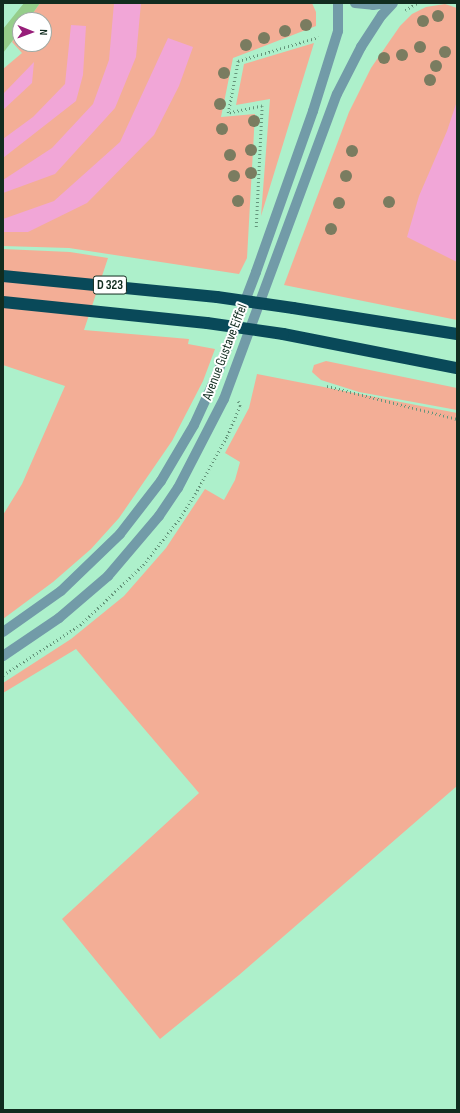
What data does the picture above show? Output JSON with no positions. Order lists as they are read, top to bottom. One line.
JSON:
{"streets":{"highway":["D 323"],"street":["Avenue Gustave Eiffel"]},"north":"right"}
